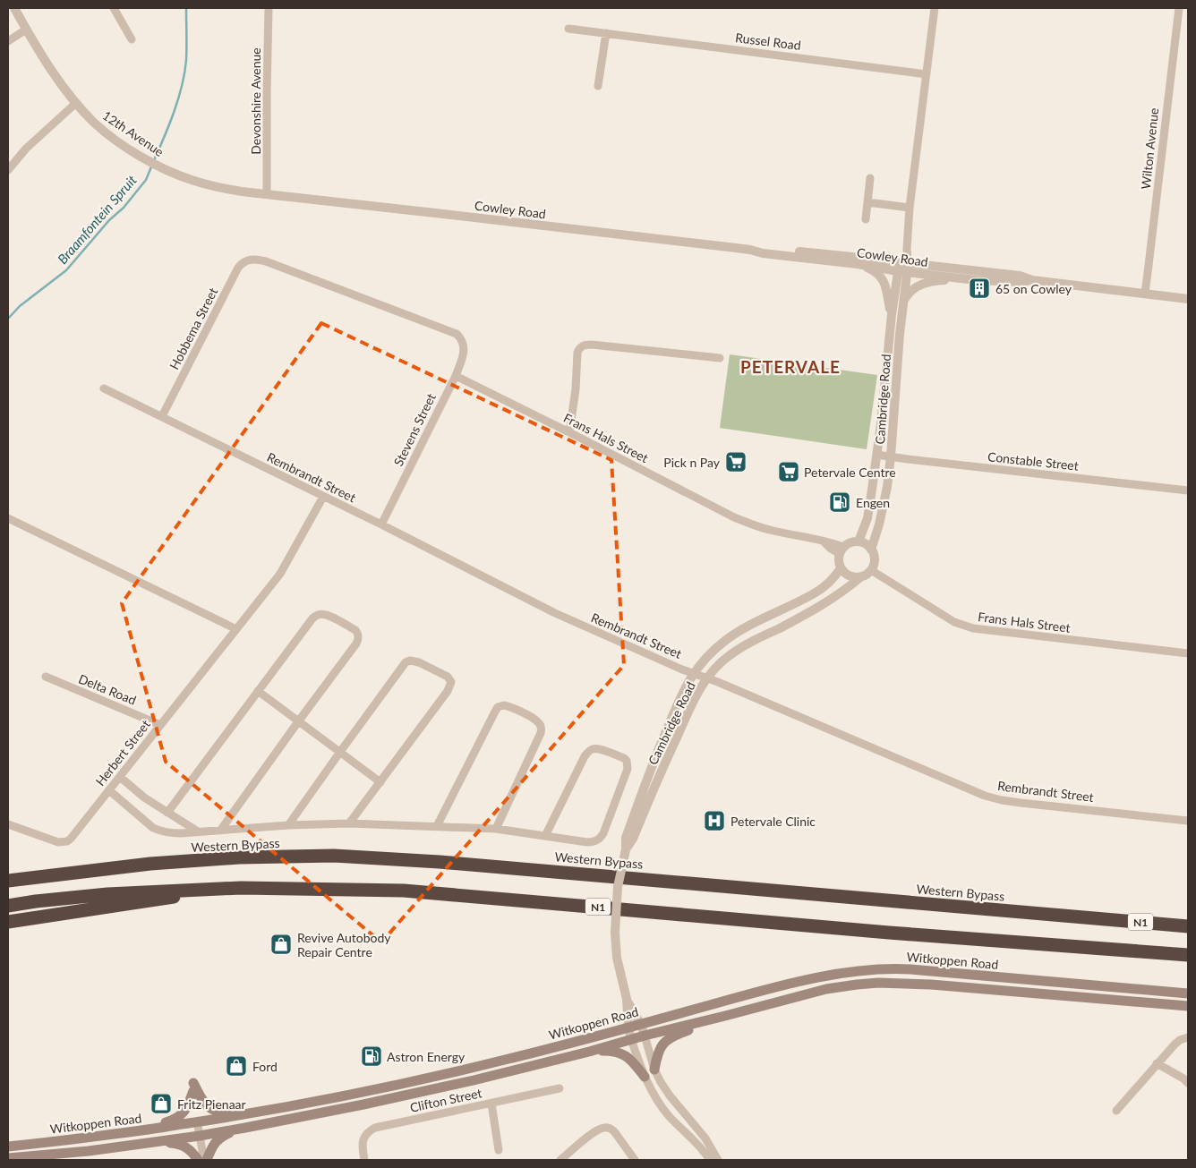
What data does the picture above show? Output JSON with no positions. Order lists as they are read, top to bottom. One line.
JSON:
{"streets":{"highway":["Western Bypass","N1"],"main road":["Witkoppen Road"],"street":["Russel Road","Devonshire Avenue","12th Avenue","Wilton Avenue","Cowley Road","Hobbema Street","Cambridge Road","Stevens Street","Frans Hals Street","Constable Street","Rembrandt Street","Delta Road","Herbert Street","Clifton Street"]},"crossings":[["Russel Road","Cambridge Road"],["Devonshire Avenue","12th Avenue"],["Devonshire Avenue","Cowley Road"],["12th Avenue","Cowley Road"],["Wilton Avenue","Cowley Road"],["Cowley Road","Cambridge Road"],["Hobbema Street","Stevens Street"],["Hobbema Street","Rembrandt Street"],["Cambridge Road","Frans Hals Street"],["Cambridge Road","Constable Street"],["Cambridge Road","Rembrandt Street"],["Cambridge Road","Witkoppen Road"],["Stevens Street","Frans Hals Street"],["Stevens Street","Rembrandt Street"],["Rembrandt Street","Herbert Street"],["Delta Road","Herbert Street"]],"districts":["PETERVALE"],"water":["Braamfontein Spruit"],"places":{"building":["65 on Cowley"],"supermarket":["Pick n Pay","Petervale Centre"],"fuel station":["Engen","Astron Energy"],"hospital":["Petervale Clinic"],"shop":["Revive Autobody Repair Centre","Ford","Fritz Pienaar"]}}
